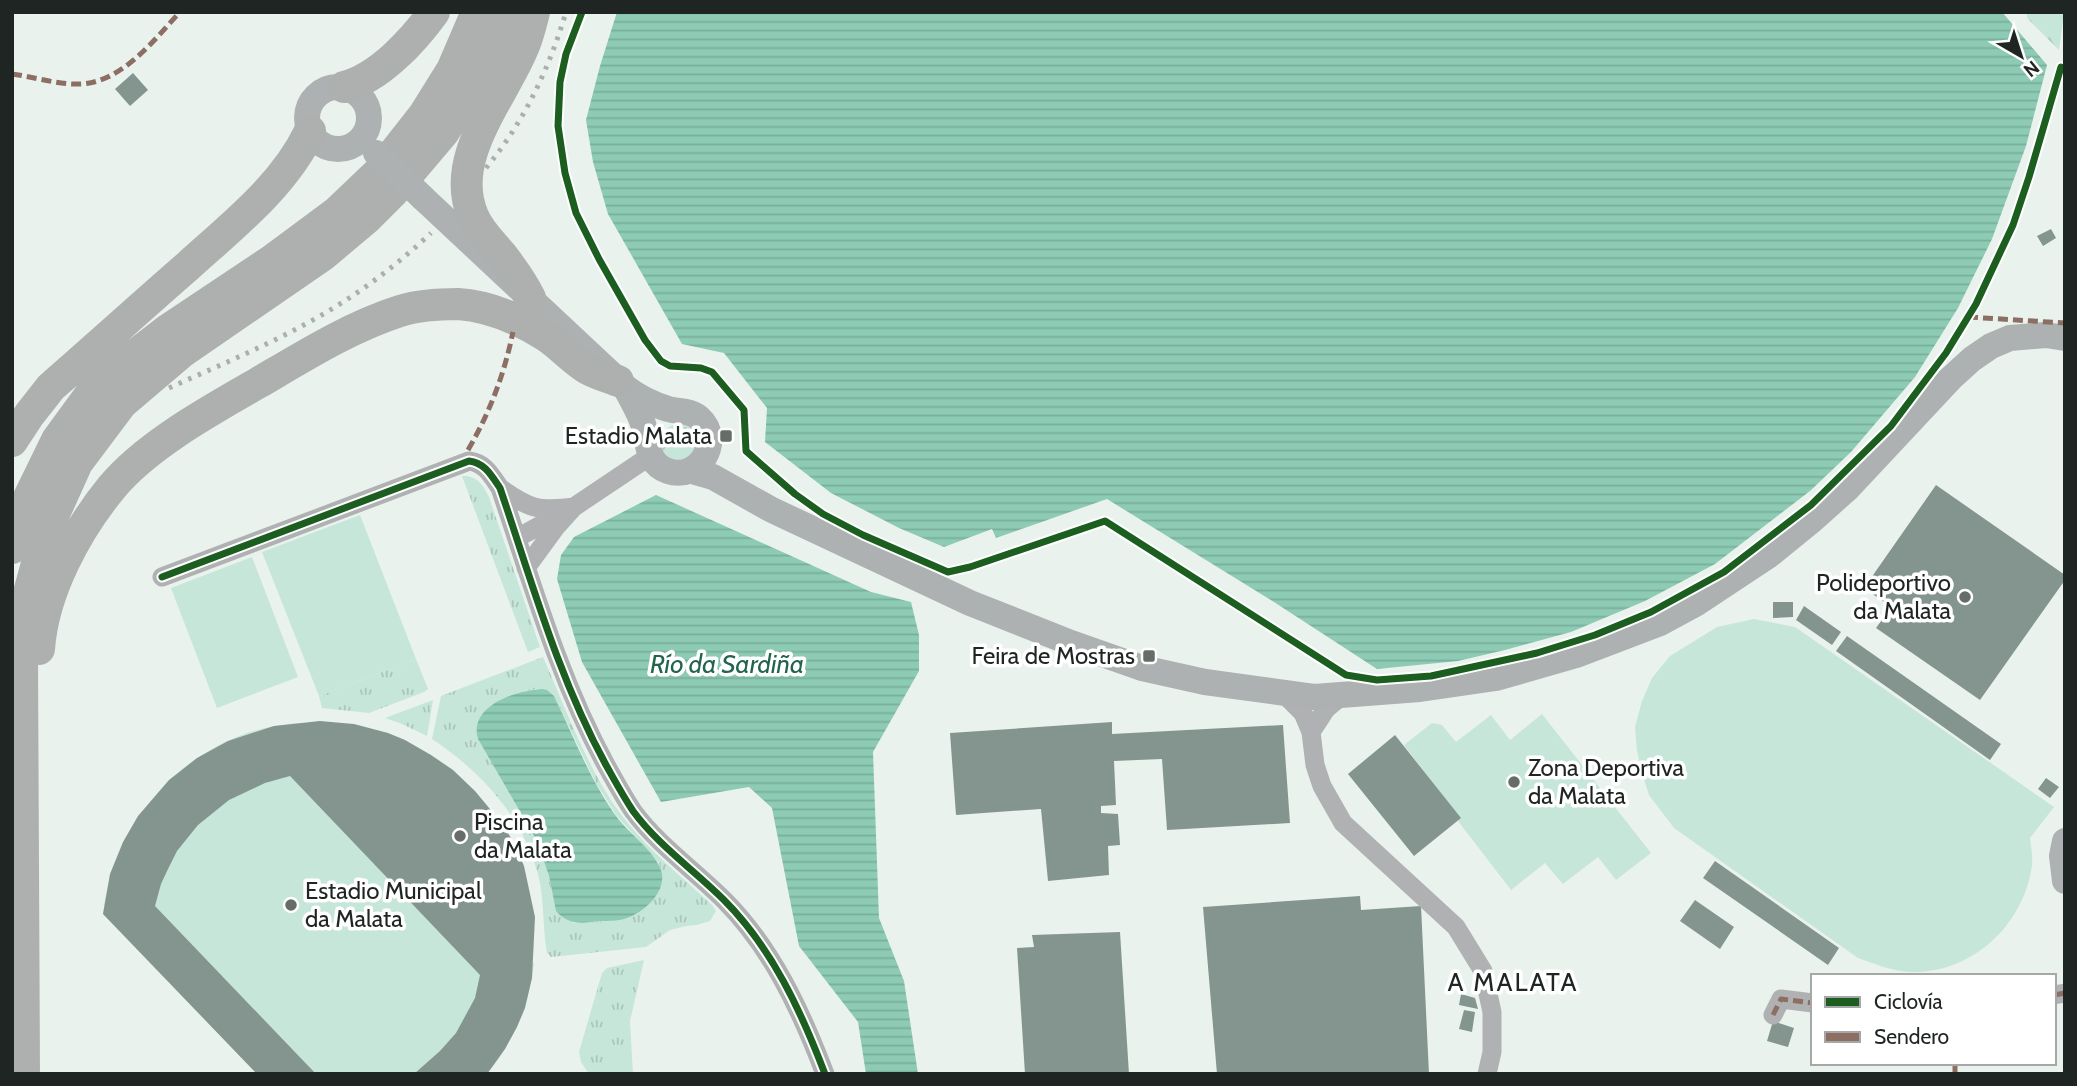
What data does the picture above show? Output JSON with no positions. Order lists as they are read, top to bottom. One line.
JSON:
{"districts":["A MALATA"],"water":["Río da Sardiña"],"places":{"transit":["Estadio Malata","Feira de Mostras"],"other":["Polideportivo da Malata","Zona Deportiva da Malata","Piscina da Malata","Estadio Municipal da Malata"]},"legend":["Ciclovía","Sendero"],"north":"bottom right"}
